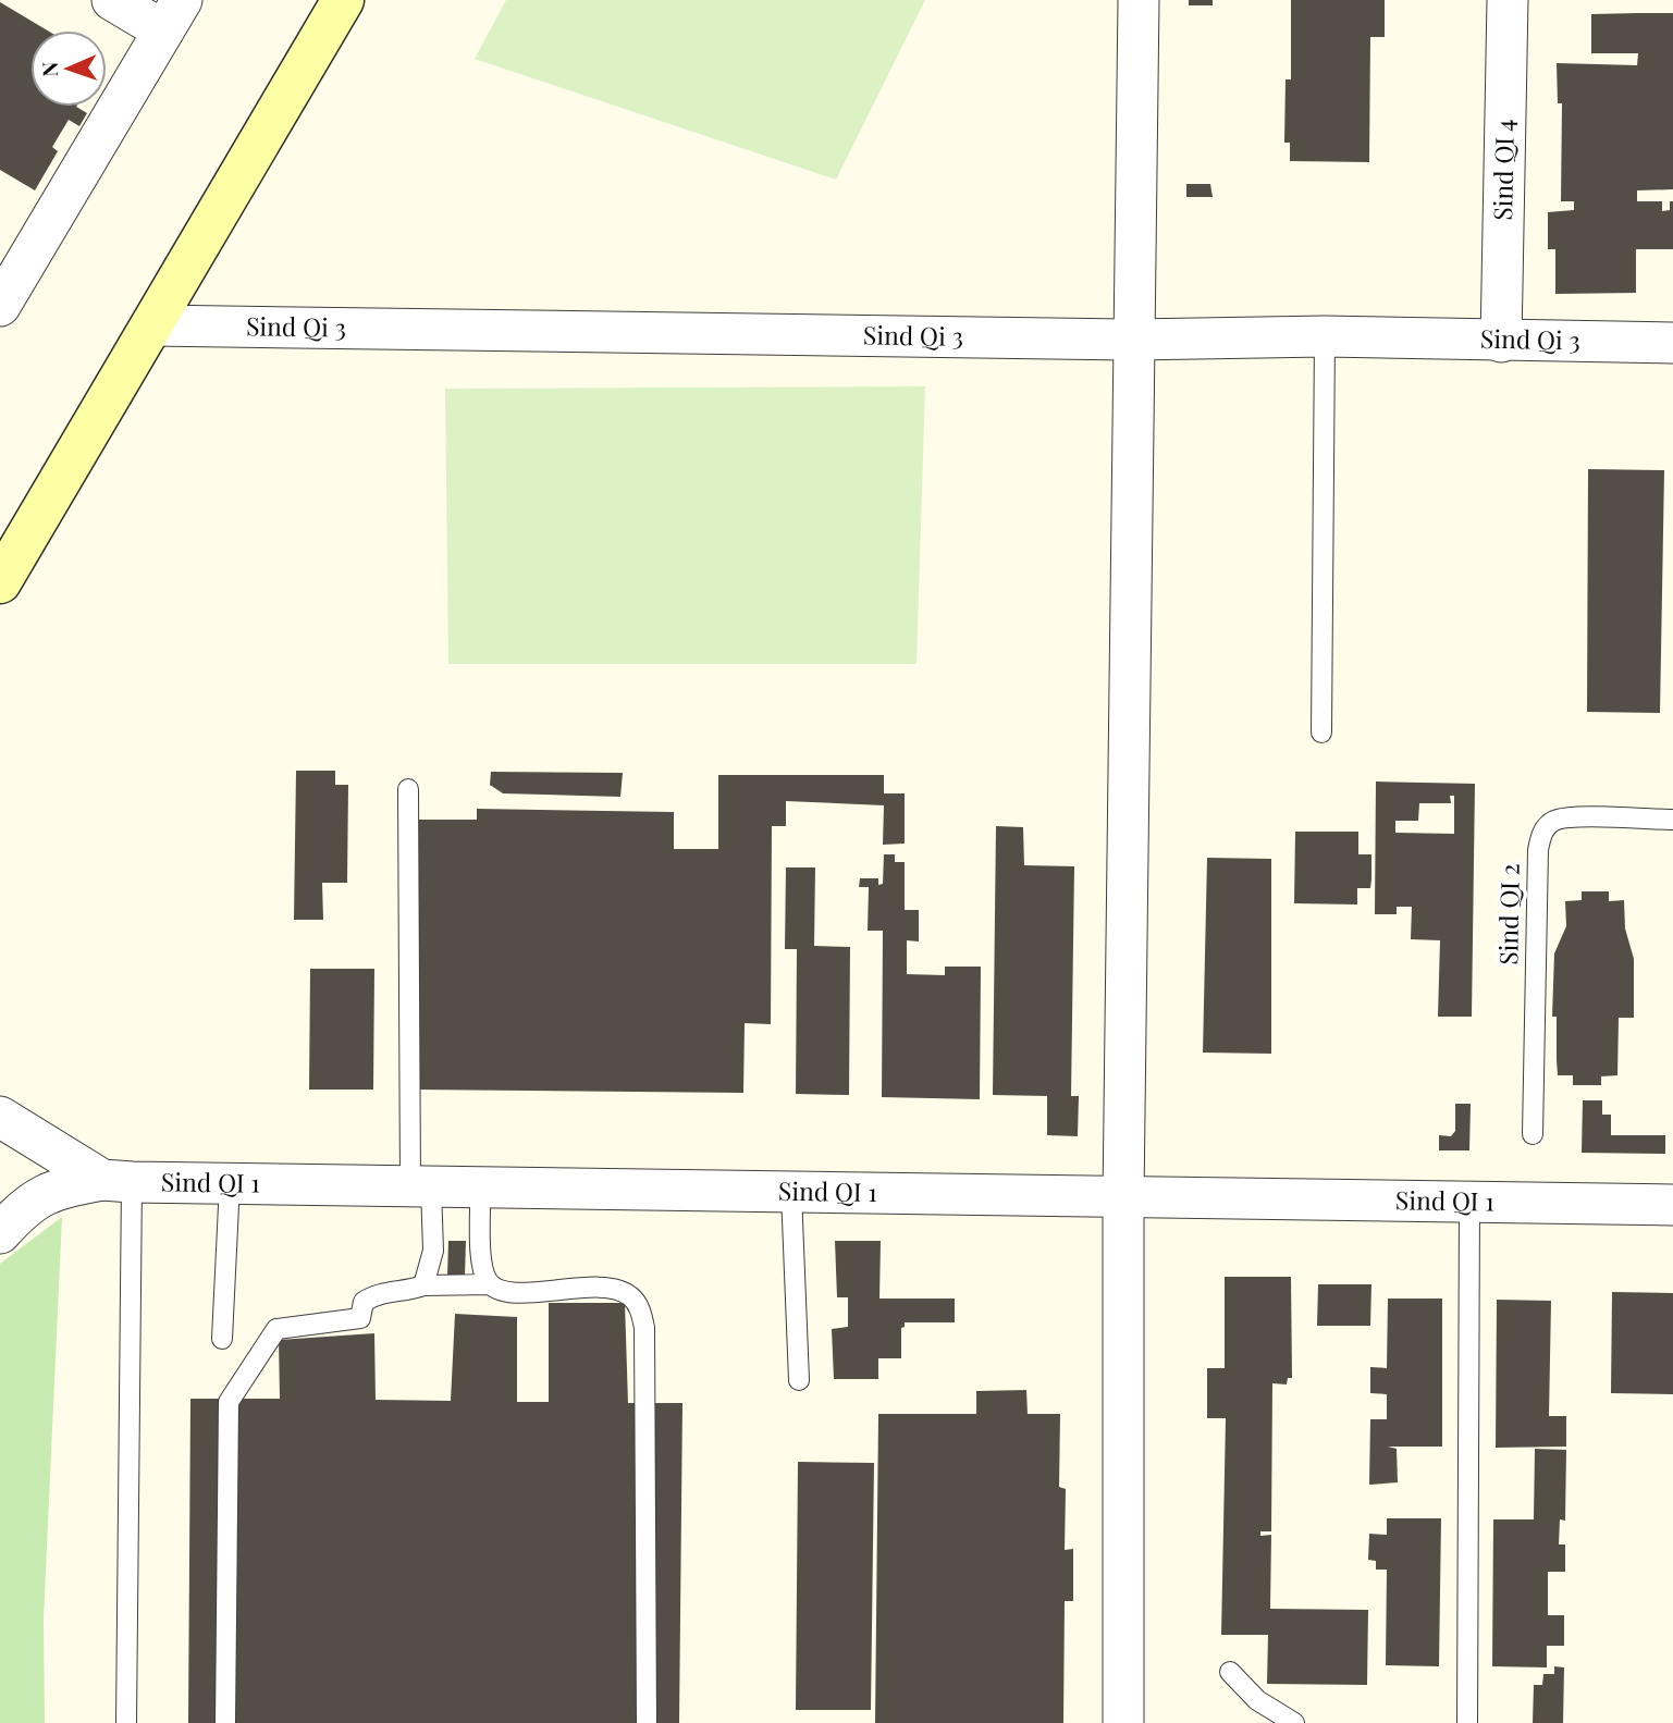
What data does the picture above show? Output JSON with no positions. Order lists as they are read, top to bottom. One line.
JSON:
{"streets":{"street":["Sind QI 4","Sind Qi 3","Sind QI 1"],"lane":["Sind QI 2"]},"crossings":[["Sind QI 4","Sind Qi 3"]],"north":"left"}
